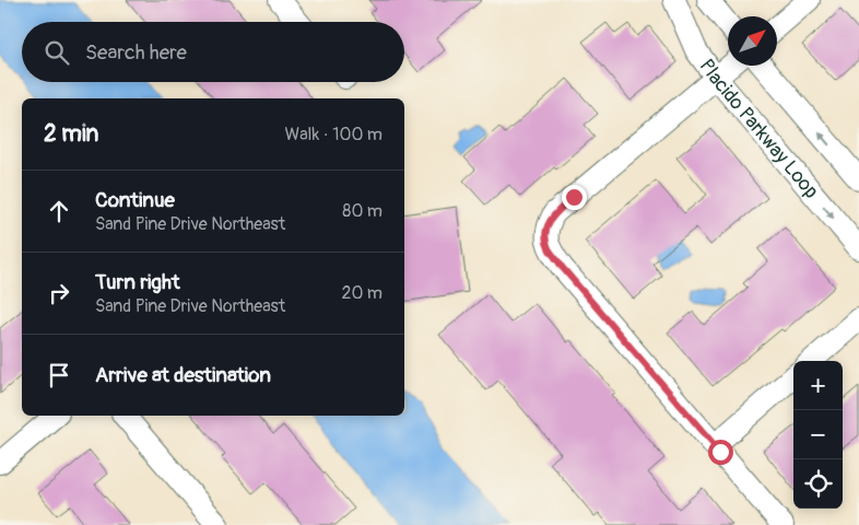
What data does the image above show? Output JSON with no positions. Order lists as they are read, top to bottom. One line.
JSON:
{"streets":{"street":["Placido Parkway Loop"]},"north":"top right","page":{"search":"Search here","heading":["2 min","Walk · 100 m"],"list":[["Continue","Sand Pine Drive Northeast","80 m"],["Turn right","Sand Pine Drive Northeast","20 m"],"Arrive at destination"],"map_buttons":["+","−"]}}
